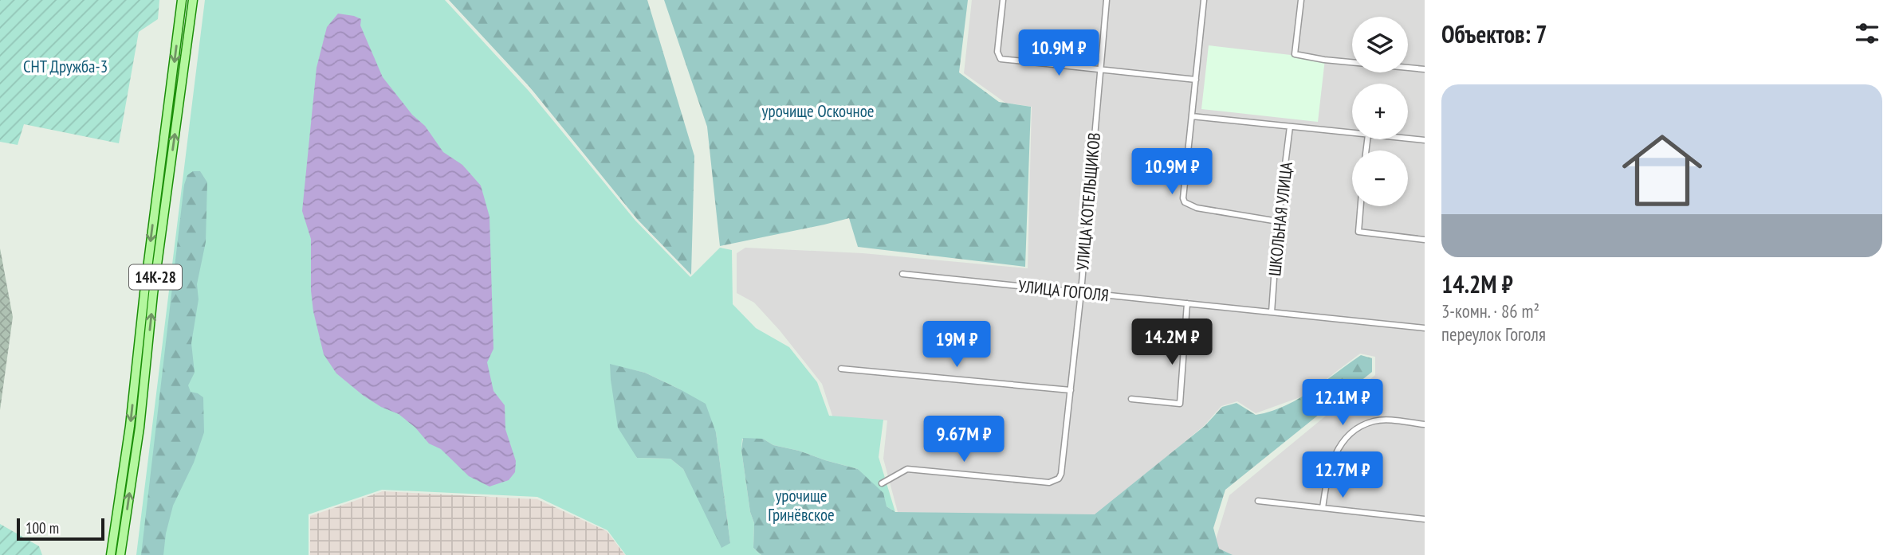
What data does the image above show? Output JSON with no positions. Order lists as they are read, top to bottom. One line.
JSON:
{"streets":{"main road":["14К-28"],"street":["УЛИЦА КОТЕЛЬЩИКОВ","ШКОЛЬНАЯ УЛИЦА","УЛИЦА ГОГОЛЯ"]},"crossings":[["УЛИЦА КОТЕЛЬЩИКОВ","УЛИЦА ГОГОЛЯ"],["ШКОЛЬНАЯ УЛИЦА","УЛИЦА ГОГОЛЯ"]],"parks":["СНТ Дружба-3","урочище Оскочное","урочище Гринёвское"],"scale_bar":"100 m","page":{"heading":"Объектов: 7","map_buttons":["+","−"],"price":["10.9M ₽","10.9M ₽","14.2M ₽","19M ₽","12.1M ₽","9.67M ₽","12.7M ₽"],"list":[{"name":"14.2M ₽","note":"3-комн. · 86 m² · переулок Гоголя"}],"scale":"100 m"}}
